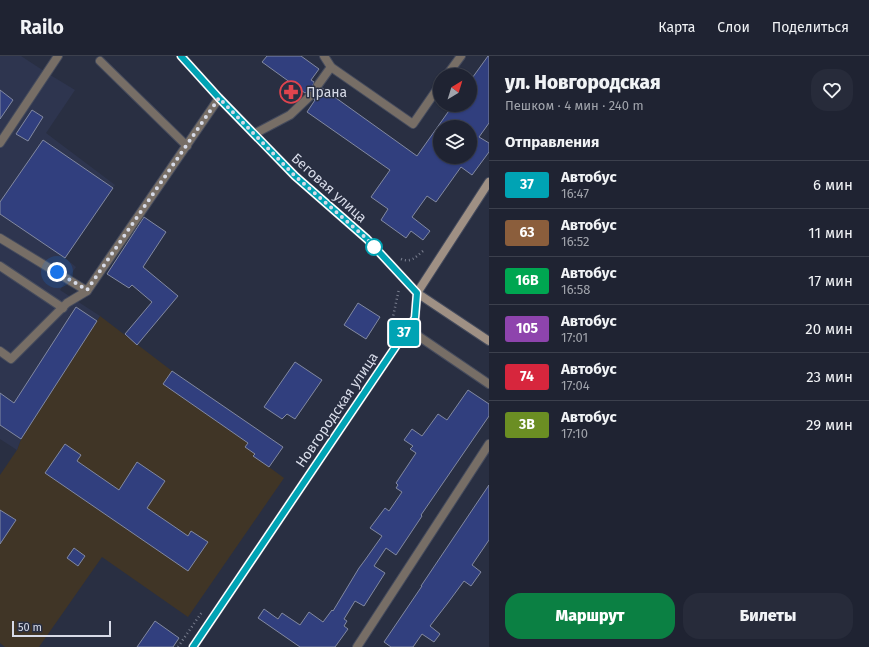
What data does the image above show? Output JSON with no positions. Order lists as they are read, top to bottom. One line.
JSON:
{"streets":{"street":["Беговая улица","Новгородская улица"]},"crossings":[["Беговая улица","Новгородская улица"]],"places":{"pharmacy":["Прана"]},"lines":["bus line 37"],"scale_bar":"50 m","north":"top right","page":{"header":"Railo","nav":["Карта","Слои","Поделиться"],"on_map":"37","heading":[["ул. Новгородская","Пешком · 4 мин · 240 m"],"Отправления"],"list":[{"mark":"37","name":"Автобус","note":"16:47","value":"6 мин"},{"mark":"63","name":"Автобус","note":"16:52","value":"11 мин"},{"mark":"16В","name":"Автобус","note":"16:58","value":"17 мин"},{"mark":"105","name":"Автобус","note":"17:01","value":"20 мин"},{"mark":"74","name":"Автобус","note":"17:04","value":"23 мин"},{"mark":"3В","name":"Автобус","note":"17:10","value":"29 мин"}],"buttons":["Маршрут","Билеты"],"scale":"50 m"}}
